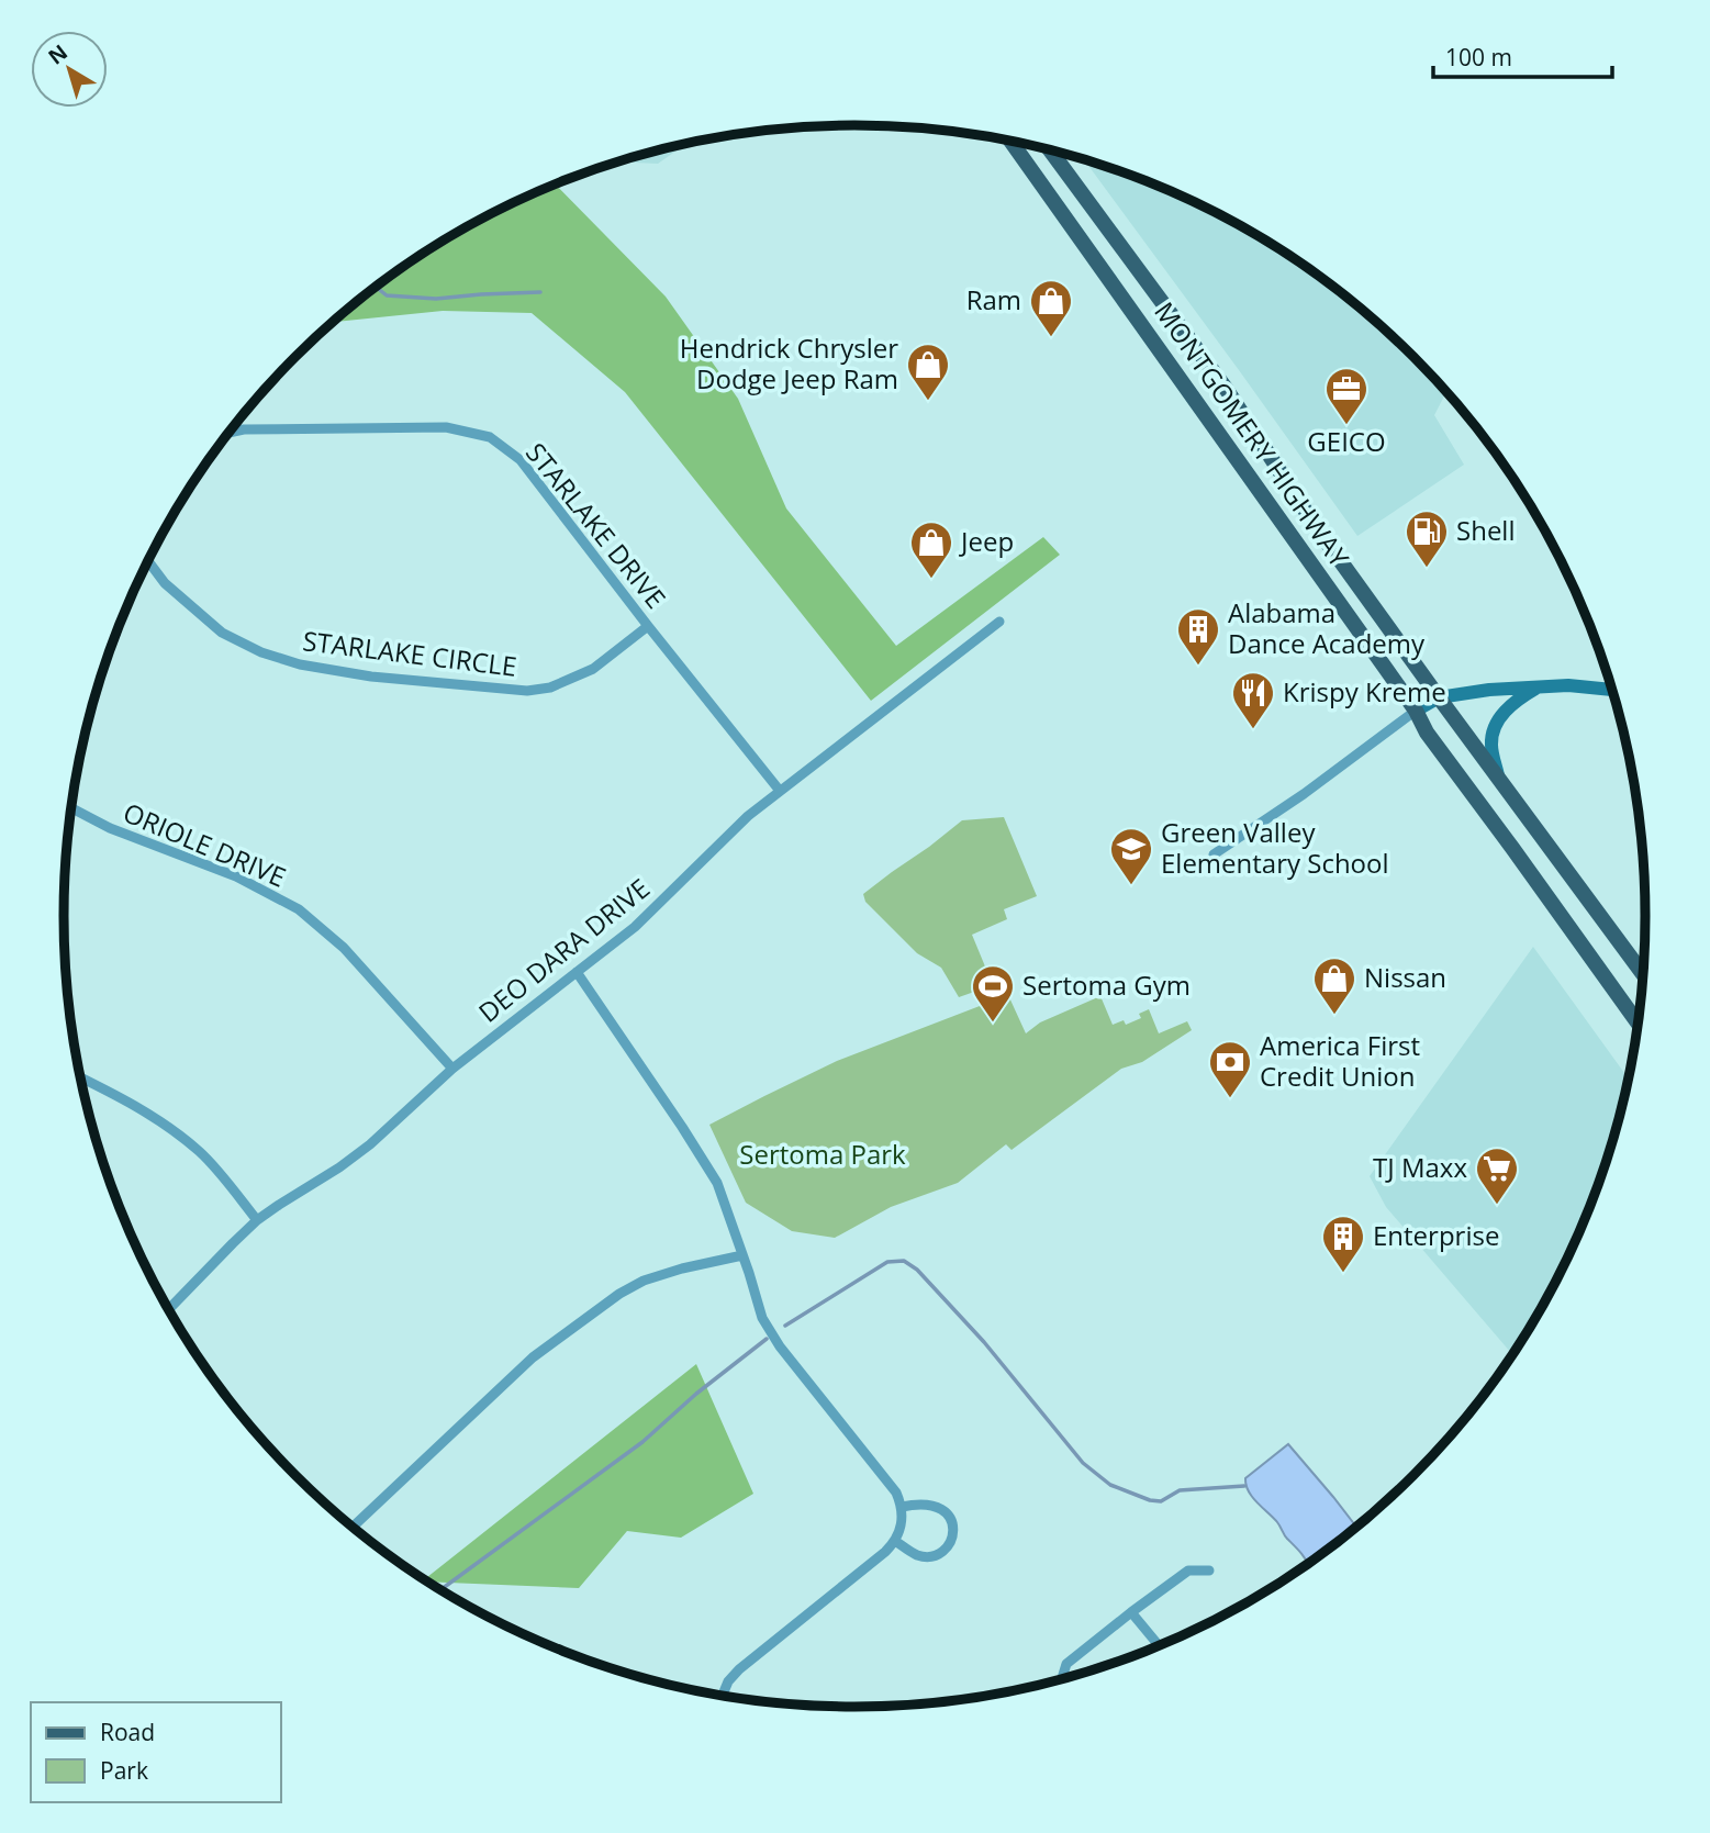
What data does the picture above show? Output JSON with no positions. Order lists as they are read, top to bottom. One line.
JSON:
{"streets":{"main road":["MONTGOMERY HIGHWAY"],"street":["STARLAKE DRIVE","STARLAKE CIRCLE","ORIOLE DRIVE","DEO DARA DRIVE"]},"crossings":[["STARLAKE DRIVE","STARLAKE CIRCLE"],["STARLAKE DRIVE","DEO DARA DRIVE"],["ORIOLE DRIVE","DEO DARA DRIVE"]],"parks":["Sertoma Park"],"places":{"shop":["Ram","Hendrick Chrysler Dodge Jeep Ram","Jeep","Nissan"],"office":["GEICO"],"fuel station":["Shell"],"building":["Alabama Dance Academy","Enterprise"],"restaurant":["Krispy Kreme"],"school or university":["Green Valley Elementary School"],"sports":["Sertoma Gym"],"bank":["America First Credit Union"],"supermarket":["TJ Maxx"]},"legend":["Road","Park"],"scale_bar":"100 m","north":"top left"}
